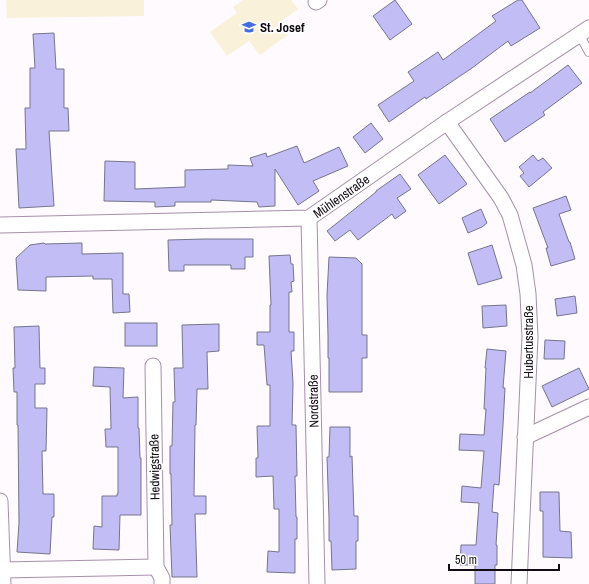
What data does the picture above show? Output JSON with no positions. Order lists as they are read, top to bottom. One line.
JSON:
{"streets":{"street":["Mühlenstraße","Hubertusstraße","Nordstraße","Hedwigstraße"]},"crossings":[["Mühlenstraße","Hubertusstraße"],["Mühlenstraße","Nordstraße"]],"places":{"school or university":["St. Josef"]},"scale_bar":"50 m"}
